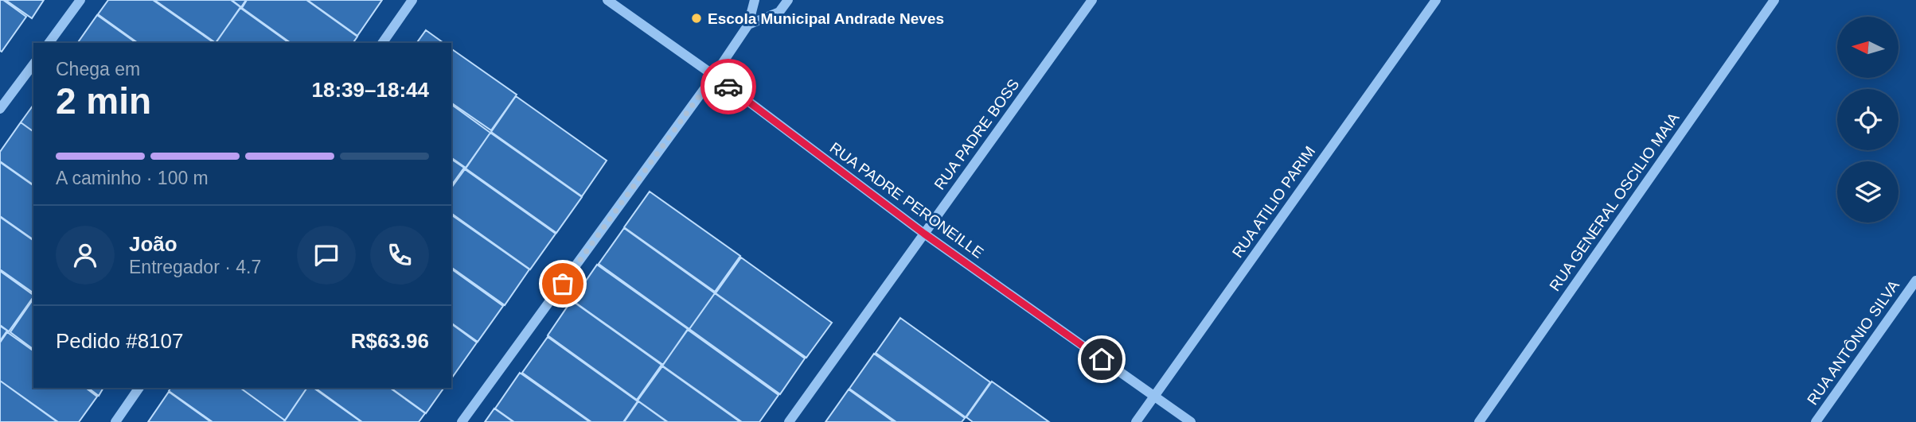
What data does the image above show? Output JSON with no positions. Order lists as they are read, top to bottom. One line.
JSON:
{"streets":{"street":["RUA PADRE BOSS","RUA PADRE PERONEILLE","RUA ATILIO PARIM","RUA GENERAL OSCILIO MAIA","RUA ANTÔNIO SILVA"]},"crossings":[["RUA PADRE BOSS","RUA PADRE PERONEILLE"],["RUA PADRE PERONEILLE","RUA ATILIO PARIM"]],"places":["Escola Municipal Andrade Neves"],"north":"left","page":{"heading":["2 min","Chega em","18:39–18:44"],"panel":["João","Entregador · 4.7","Pedido #8107","R$63.96"],"bar":"A caminho · 100 m"}}
